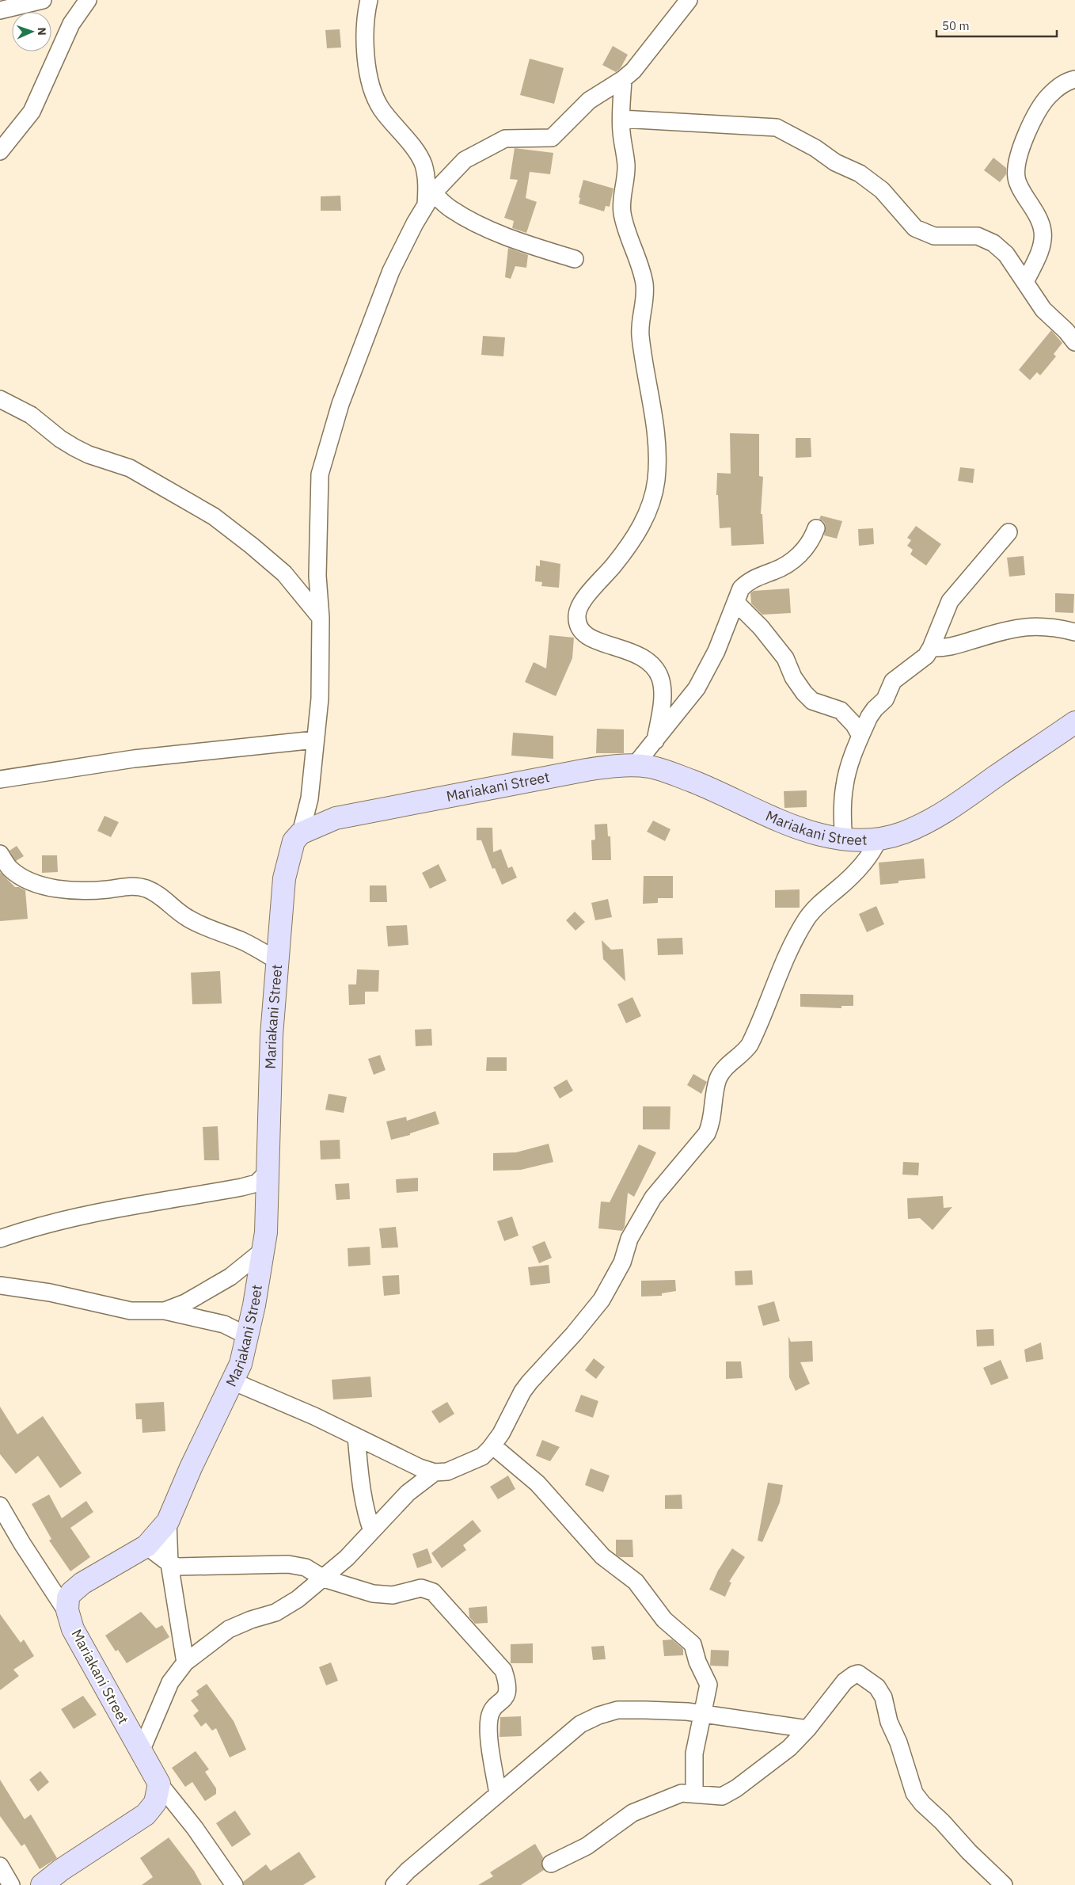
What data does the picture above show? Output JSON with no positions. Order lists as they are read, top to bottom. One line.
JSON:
{"streets":{"street":["Mariakani Street"]},"scale_bar":"50 m","north":"right"}
